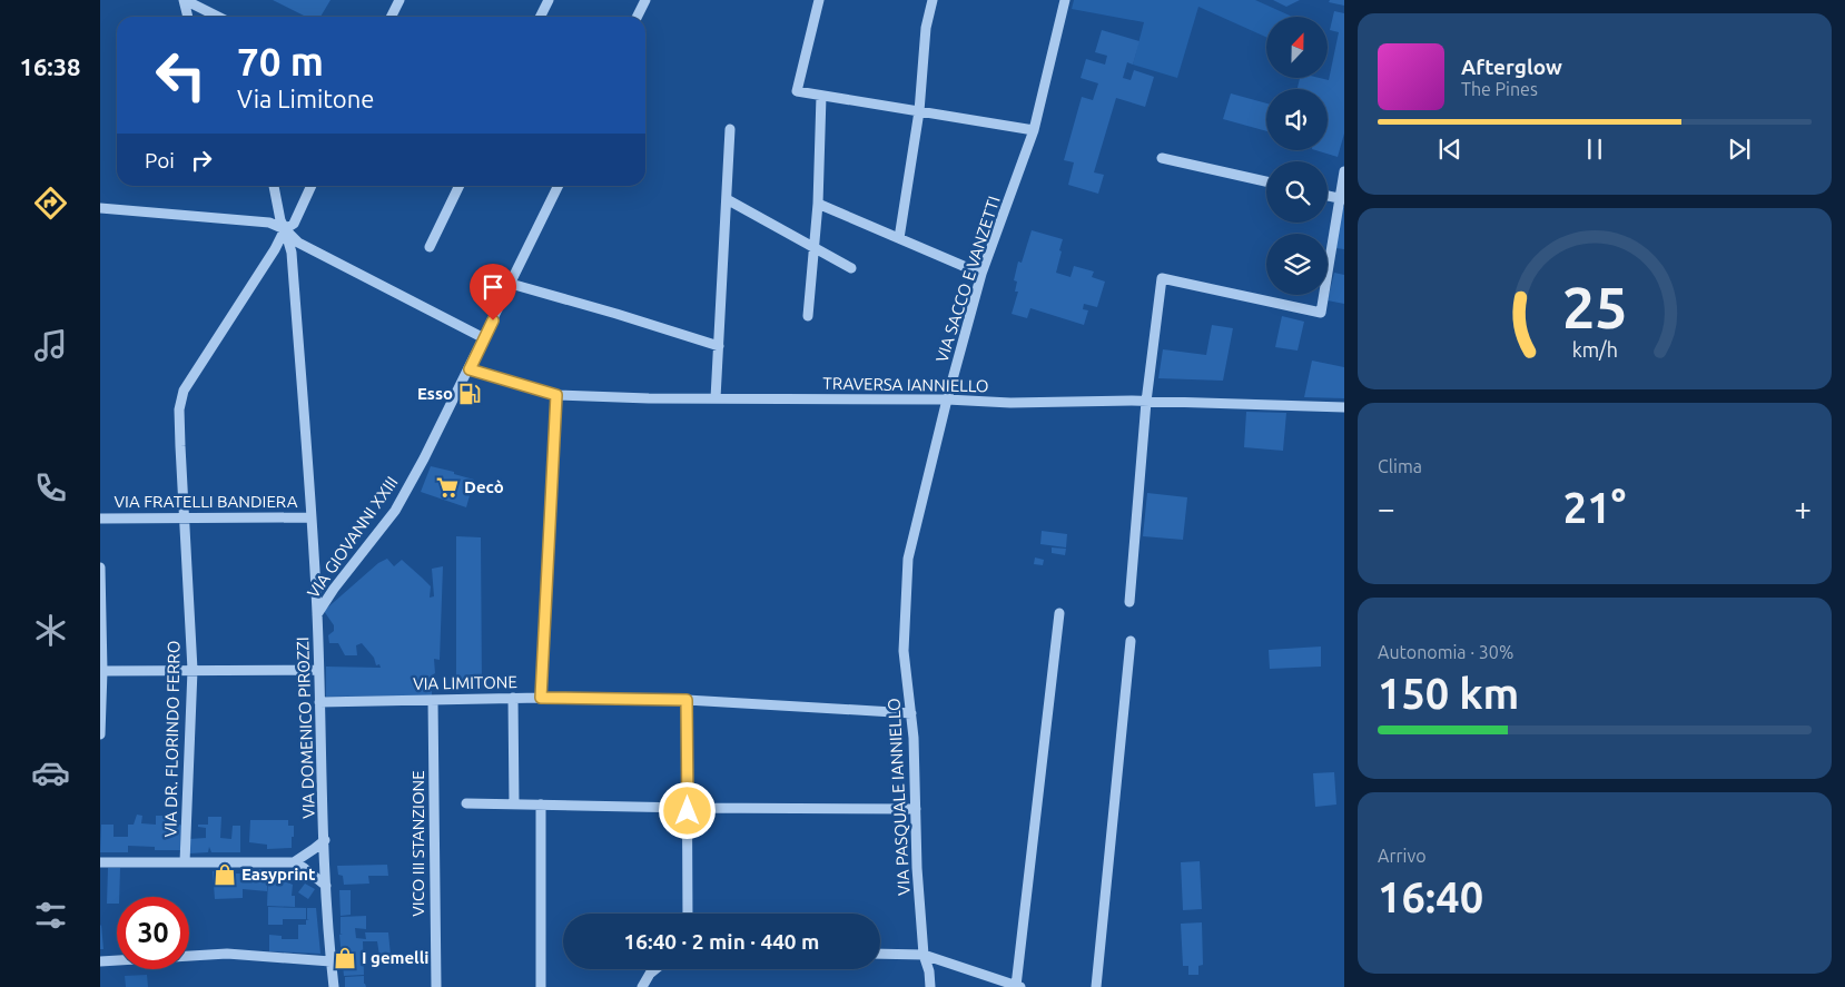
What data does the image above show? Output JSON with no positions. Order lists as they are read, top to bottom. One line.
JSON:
{"streets":{"street":["VIA SACCO E VANZETTI","TRAVERSA IANNIELLO","VIA FRATELLI BANDIERA","VIA GIOVANNI XXIII","VIA LIMITONE","VIA DOMENICO PIROZZI","VIA DR. FLORINDO FERRO","VIA PASQUALE IANNIELLO","VICO III STANZIONE"]},"crossings":[["VIA SACCO E VANZETTI","TRAVERSA IANNIELLO"],["VIA SACCO E VANZETTI","VIA PASQUALE IANNIELLO"],["TRAVERSA IANNIELLO","VIA GIOVANNI XXIII"],["VIA FRATELLI BANDIERA","VIA DOMENICO PIROZZI"],["VIA FRATELLI BANDIERA","VIA DR. FLORINDO FERRO"],["VIA GIOVANNI XXIII","VIA DOMENICO PIROZZI"],["VIA LIMITONE","VIA DOMENICO PIROZZI"],["VIA LIMITONE","VIA PASQUALE IANNIELLO"],["VIA LIMITONE","VICO III STANZIONE"],["VIA DOMENICO PIROZZI","VIA DR. FLORINDO FERRO"]],"places":{"fuel station":["Esso"],"supermarket":["Decò"],"shop":["Easyprint","I gemelli"]},"north":"top","page":{"tabs":"16:38","turn":["70 m","Via Limitone"],"song":["Afterglow","The Pines"],"then":"Poi","tile":["Clima",["Autonomia · 30%","150 km"],["Arrivo","16:40"]],"heat":["−","21°","+"],"limit":"30","trip":"16:40 · 2 min · 440 m","gauge":["25","km/h"]}}
